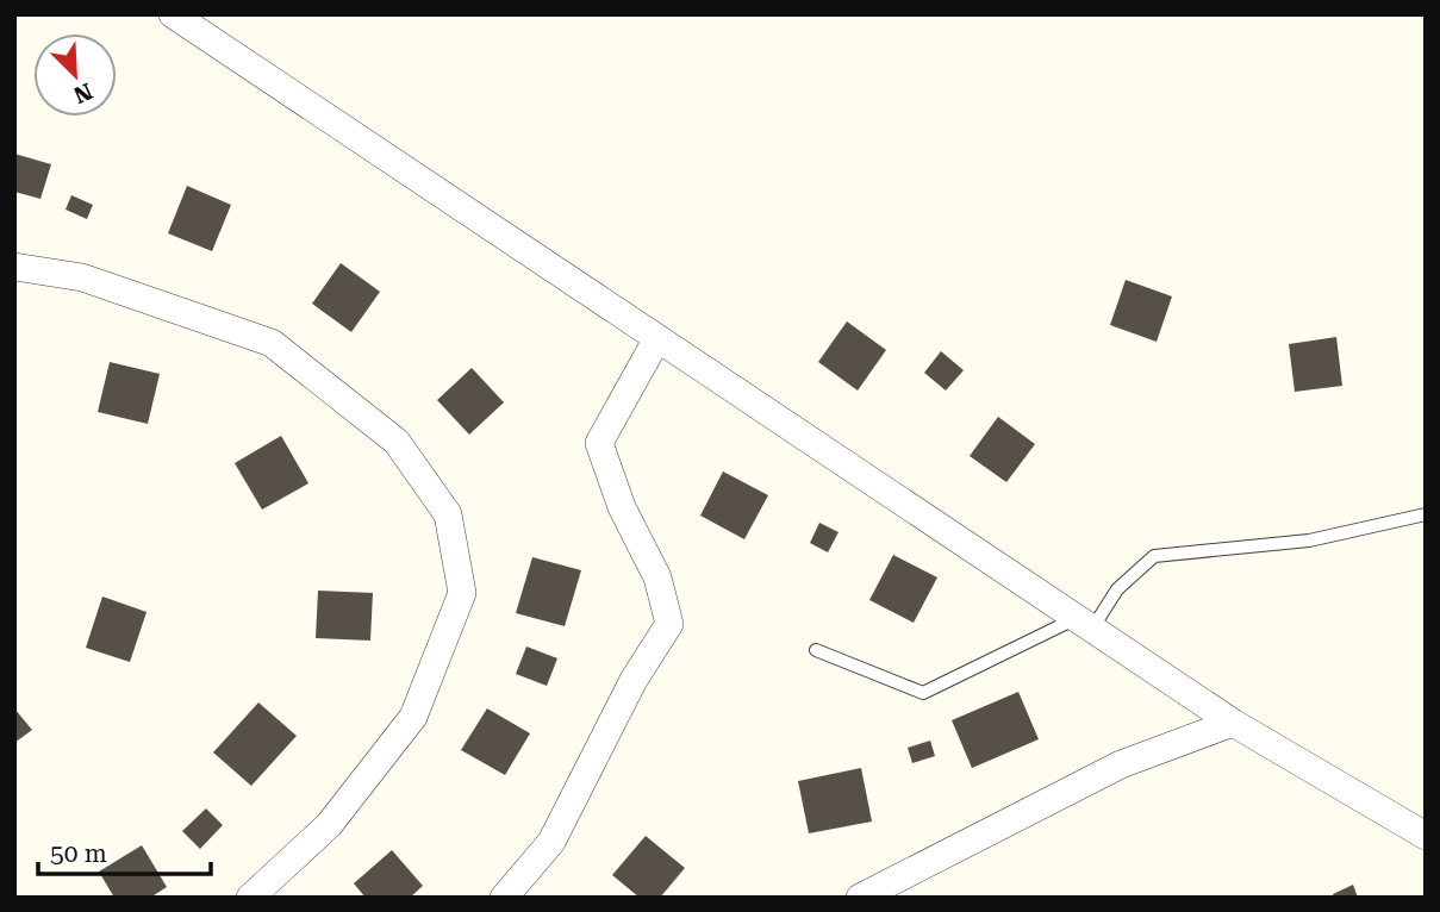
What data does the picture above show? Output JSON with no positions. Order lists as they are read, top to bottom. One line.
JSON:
{"scale_bar":"50 m","north":"bottom right"}
